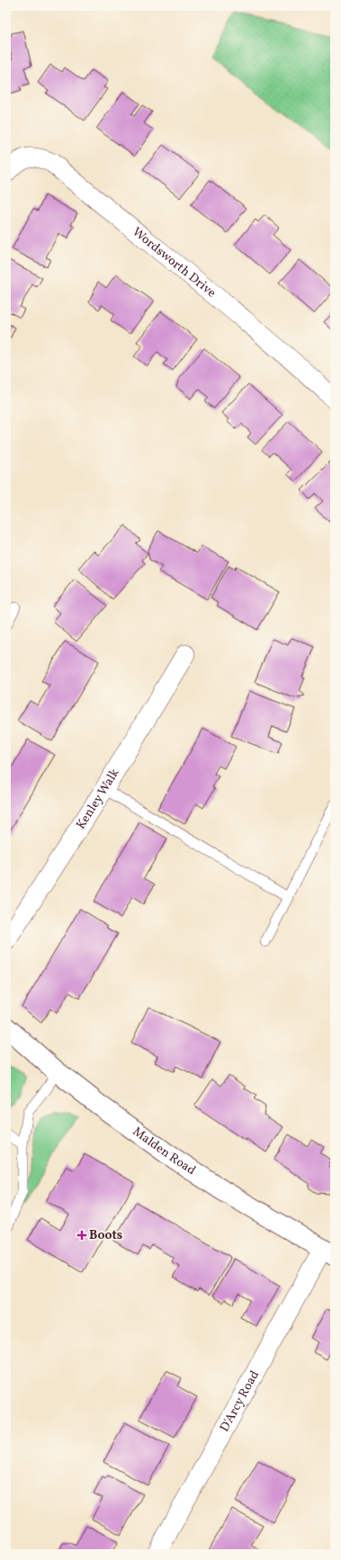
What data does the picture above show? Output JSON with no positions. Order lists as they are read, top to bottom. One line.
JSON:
{"streets":{"main road":["Malden Road"],"street":["Wordsworth Drive","Kenley Walk","D'Arcy Road"]},"crossings":[["Malden Road","D'Arcy Road"]],"places":{"health":["Boots"]}}
